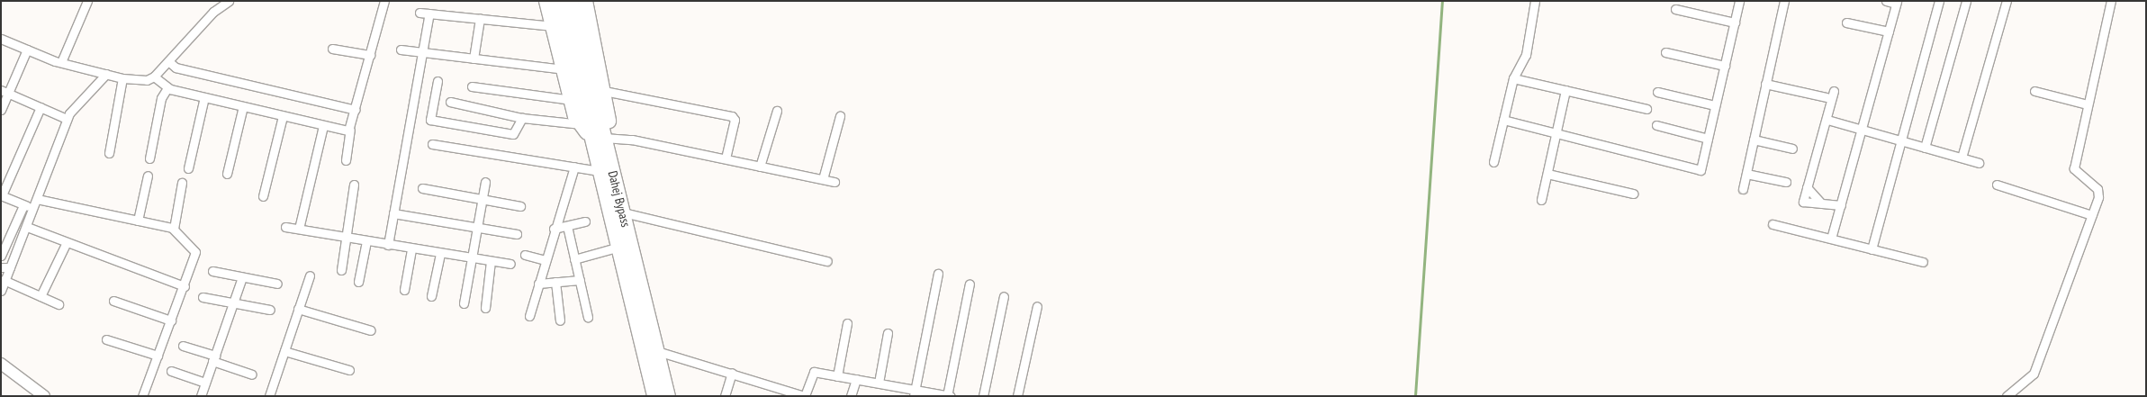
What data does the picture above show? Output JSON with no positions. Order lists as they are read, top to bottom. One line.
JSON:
{"streets":{"highway":["Dahej Bypass"]}}
